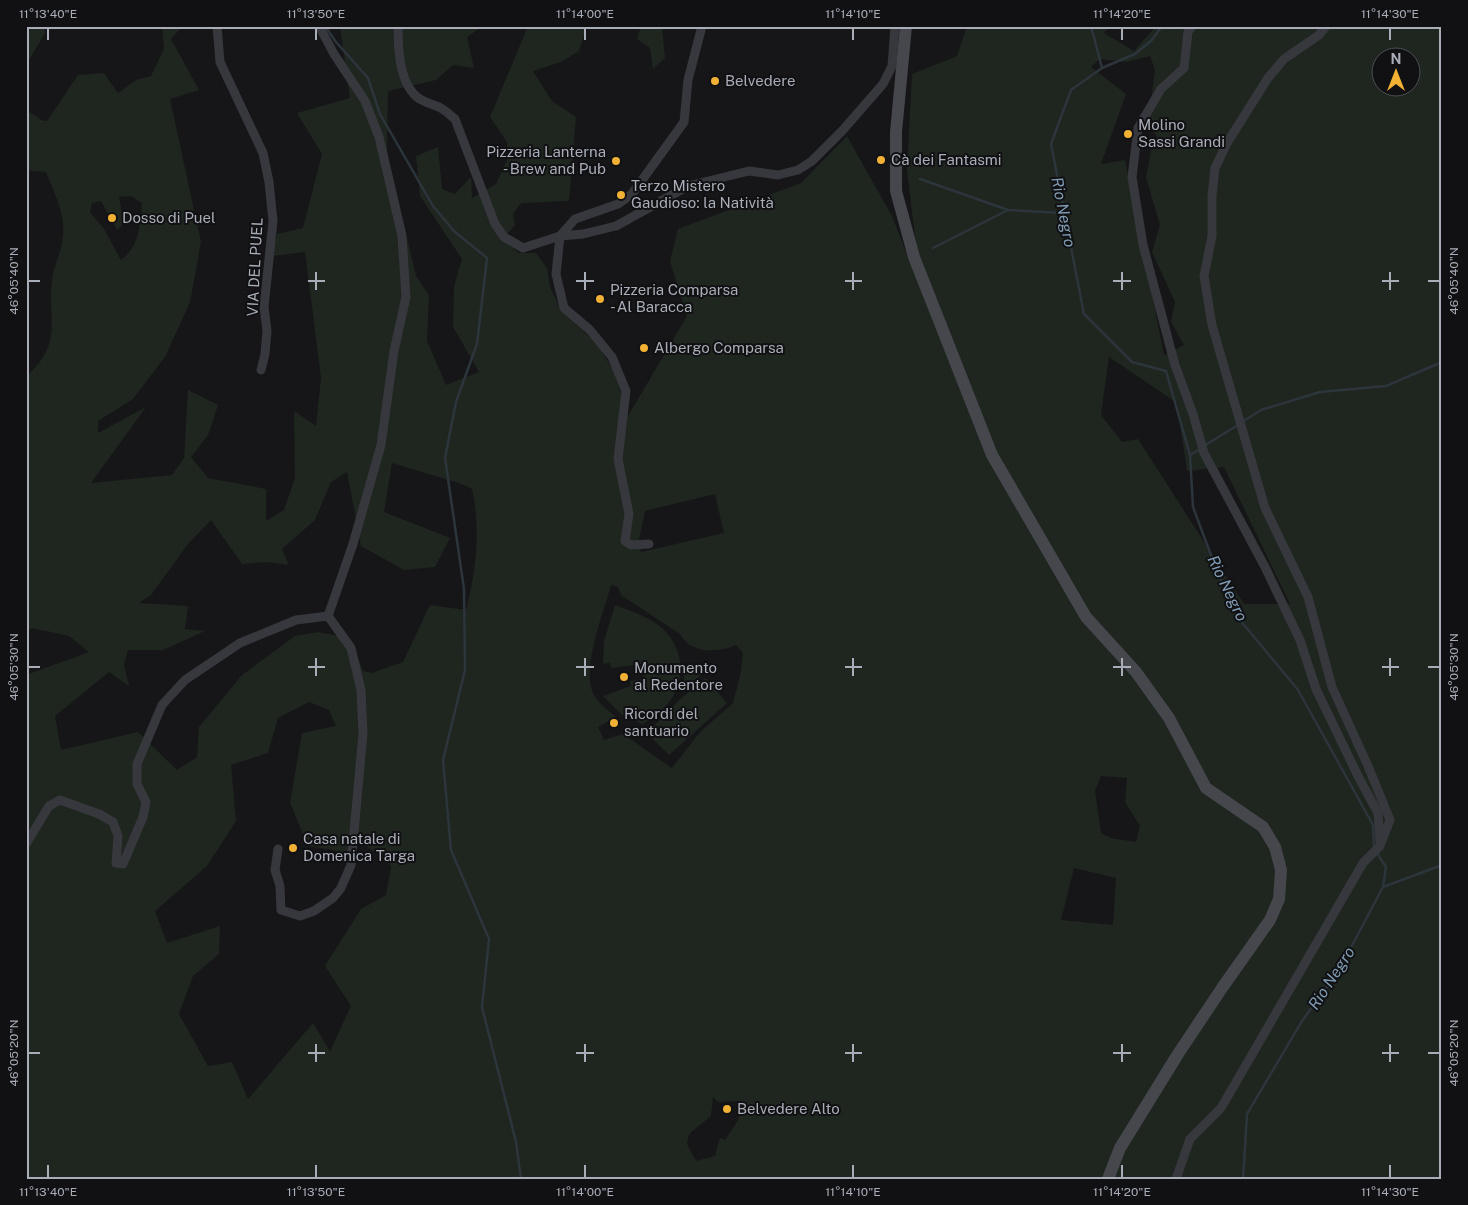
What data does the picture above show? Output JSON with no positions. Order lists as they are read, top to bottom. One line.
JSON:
{"streets":{"street":["VIA DEL PUEL"]},"water":["Rio Negro"],"places":["Belvedere","Molino Sassi Grandi","Cà dei Fantasmi","Pizzeria Lanterna - Brew and Pub","Terzo Mistero Gaudioso: la Natività","Dosso di Puel","Pizzeria Comparsa - Al Baracca","Albergo Comparsa","Monumento al Redentore","Ricordi del santuario","Casa natale di Domenica Targa","Belvedere Alto"],"north":"top","coordinates":["11°13'40\"E","11°13'50\"E","11°14'00\"E","11°14'10\"E","11°14'20\"E","11°14'30\"E","46°05'40\"N","46°05'30\"N","46°05'20\"N"]}
